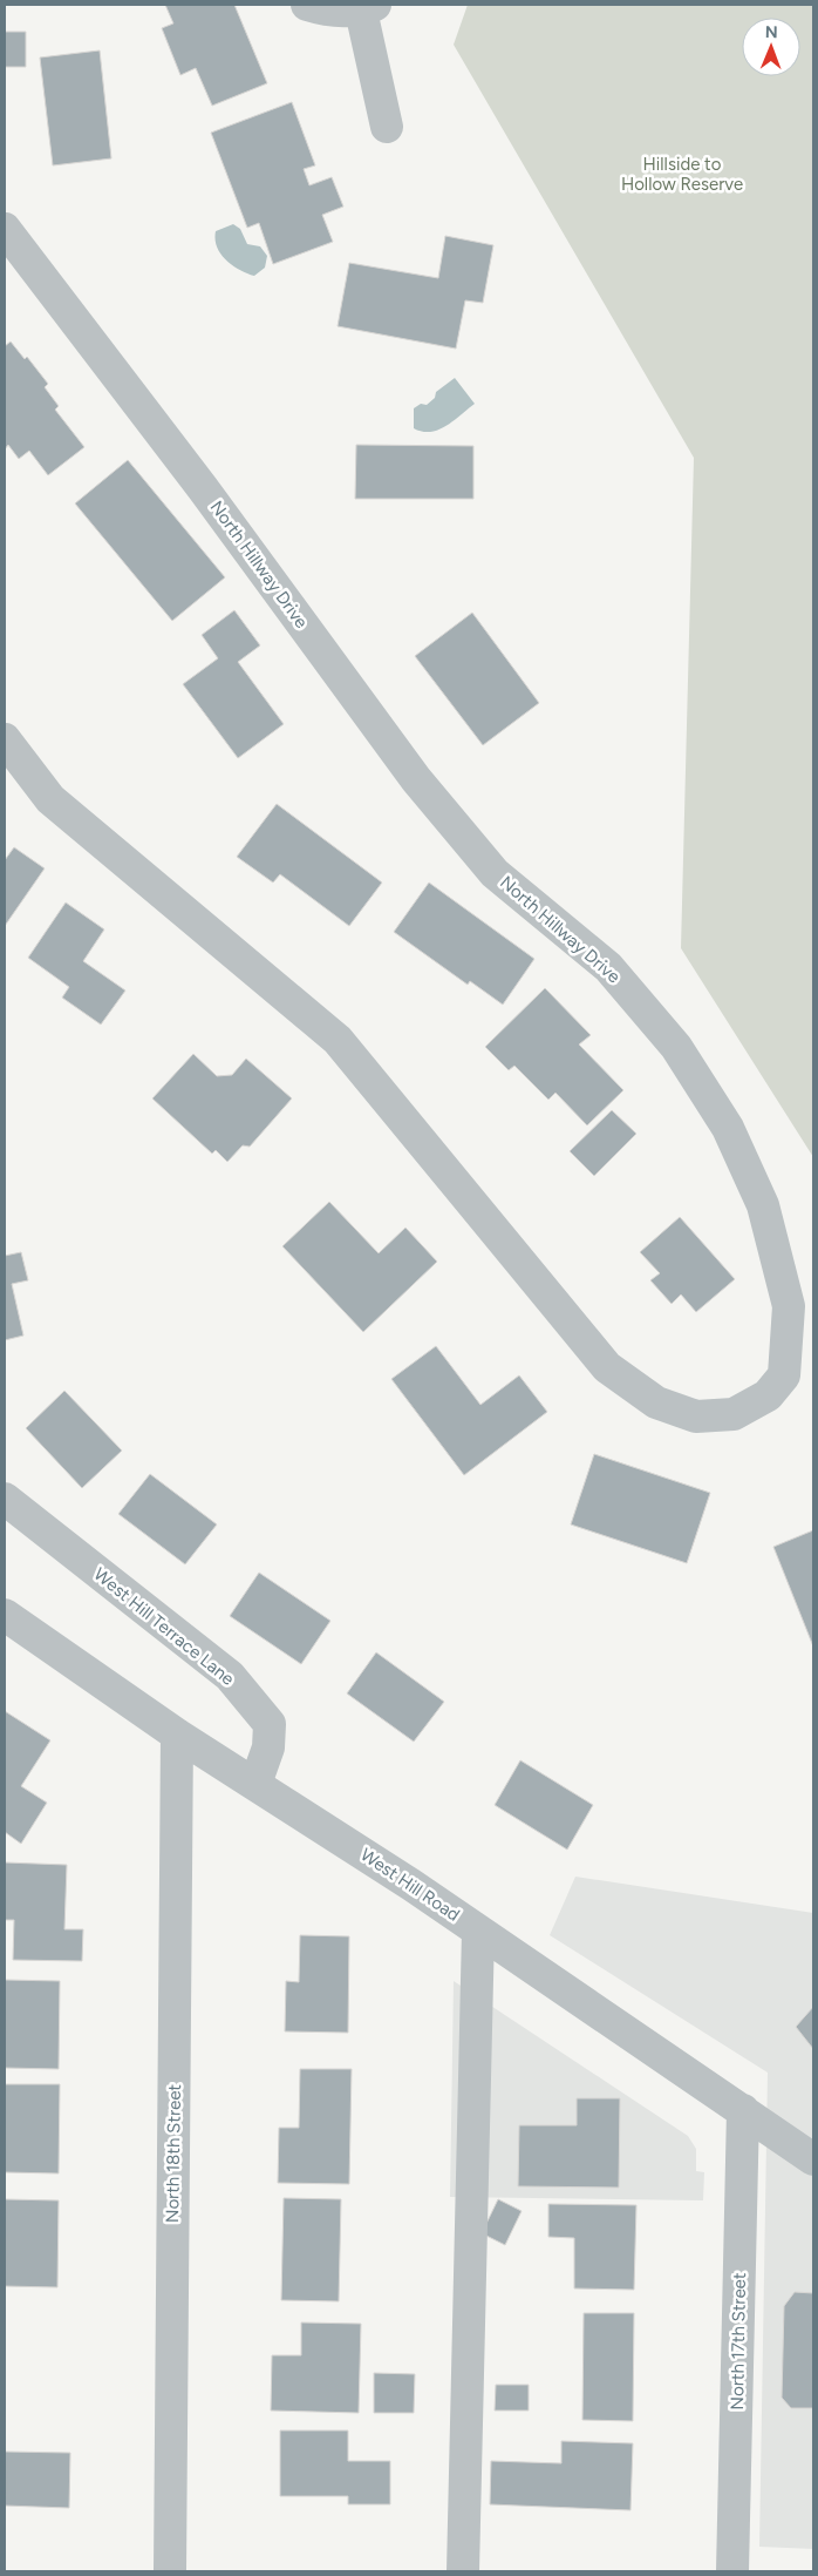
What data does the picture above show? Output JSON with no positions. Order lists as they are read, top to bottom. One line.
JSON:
{"streets":{"street":["North Hillway Drive","West Hill Terrace Lane","West Hill Road","North 18th Street","North 17th Street"]},"crossings":[["West Hill Terrace Lane","West Hill Road"],["West Hill Road","North 18th Street"],["West Hill Road","North 17th Street"]],"parks":["Hillside to Hollow Reserve"],"north":"top"}
